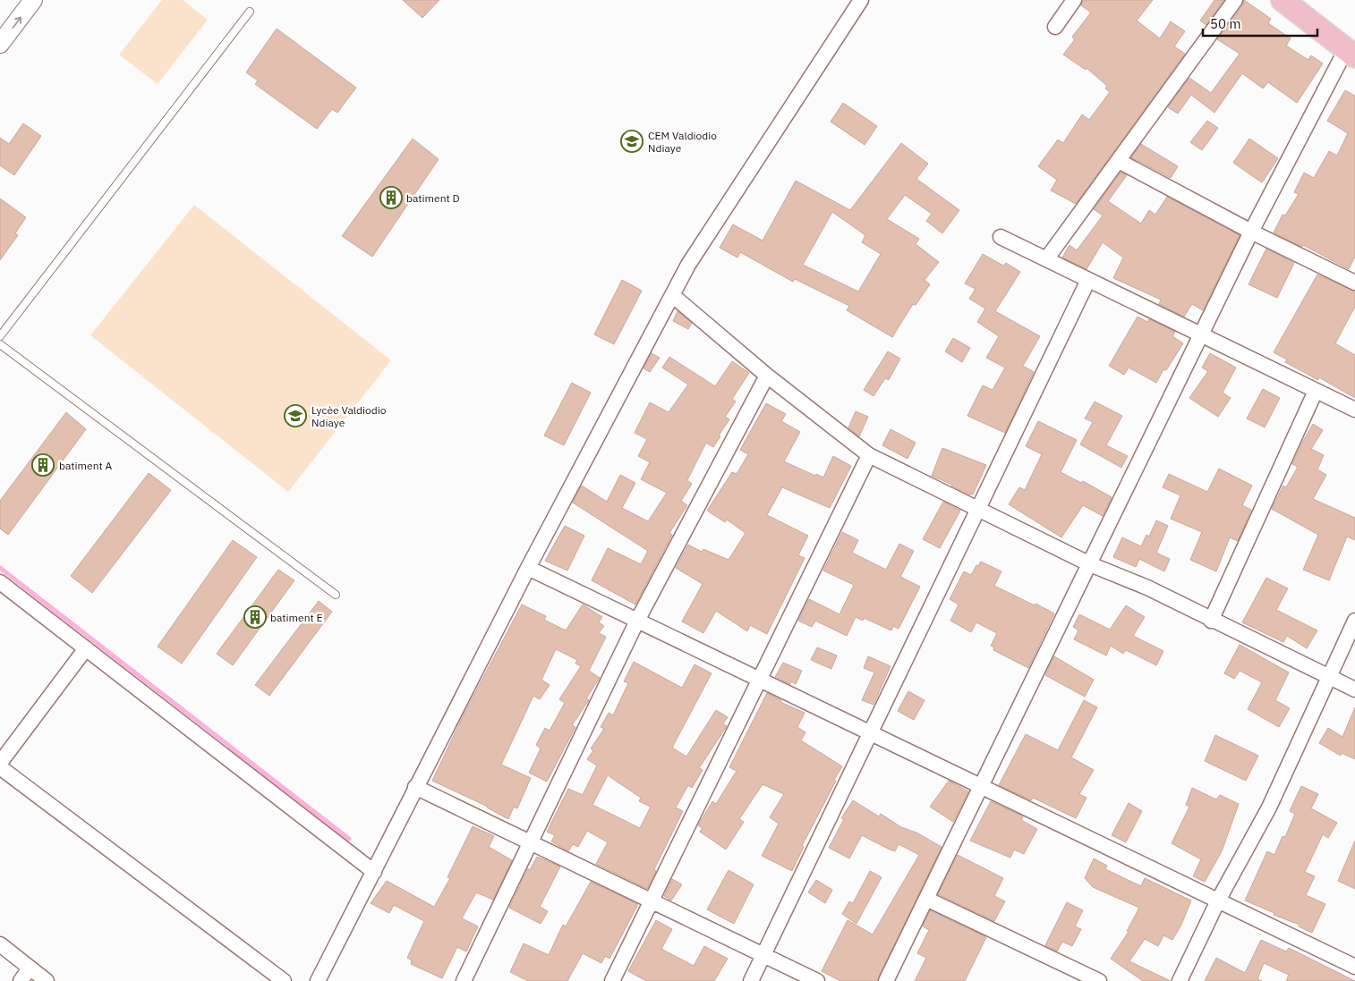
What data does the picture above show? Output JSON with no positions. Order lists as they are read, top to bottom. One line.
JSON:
{"places":{"school or university":["CEM Valdiodio Ndiaye","Lycèe Valdiodio Ndiaye"],"building":["batiment D","batiment A","batiment E"]},"scale_bar":"50 m"}
